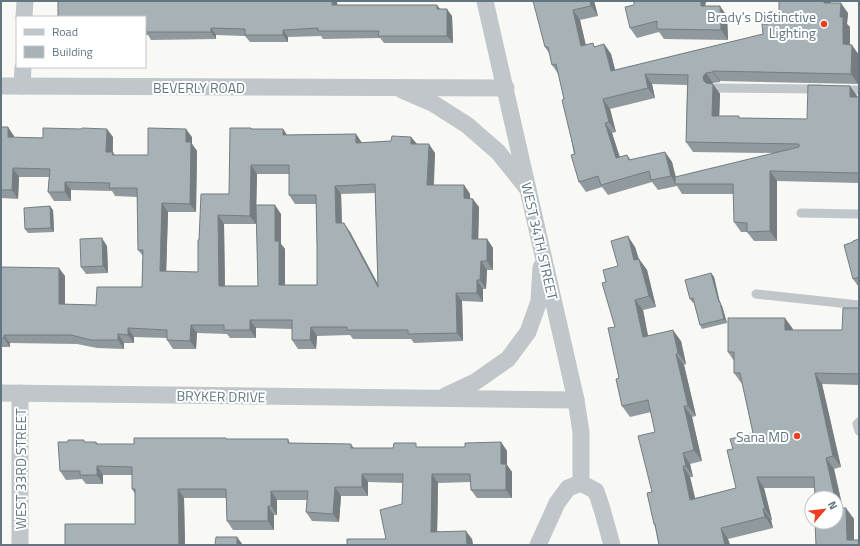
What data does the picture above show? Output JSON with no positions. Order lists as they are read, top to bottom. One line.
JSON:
{"streets":{"street":["BEVERLY ROAD","WEST 34TH STREET","BRYKER DRIVE","WEST 33RD STREET"]},"crossings":[["BEVERLY ROAD","WEST 34TH STREET"],["WEST 34TH STREET","BRYKER DRIVE"],["BRYKER DRIVE","WEST 33RD STREET"]],"places":["Brady's Distinctive Lighting","Sana MD"],"legend":["Road","Building"],"north":"top right"}
